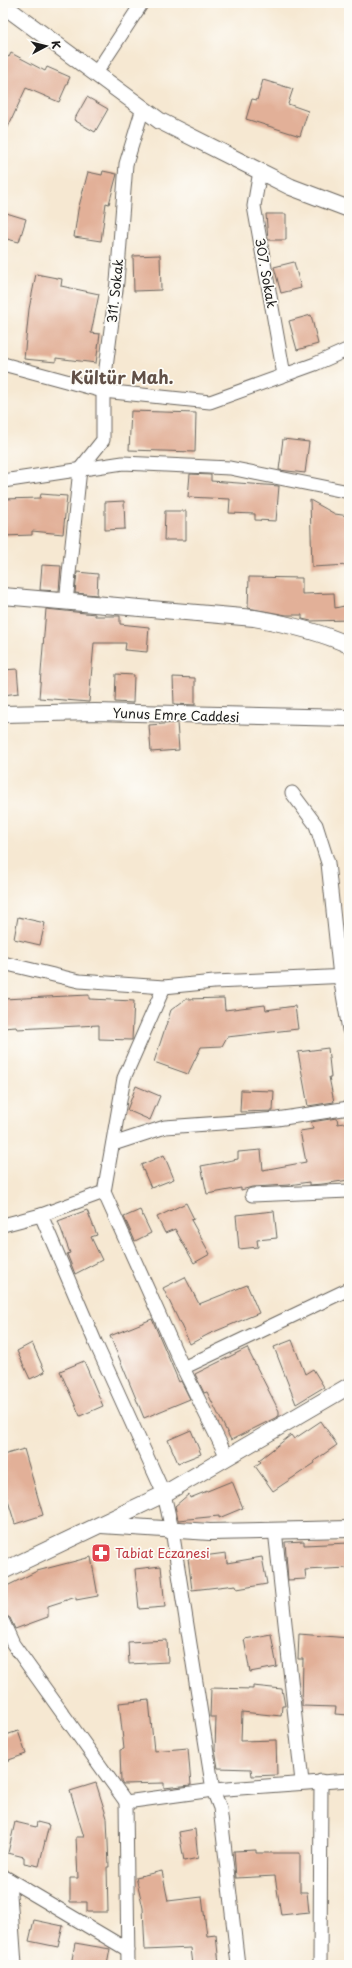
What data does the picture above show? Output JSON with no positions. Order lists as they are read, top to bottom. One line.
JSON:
{"streets":{"street":["307. Sokak","311. Sokak","Yunus Emre Caddesi"]},"districts":["Kültür Mah."],"places":{"pharmacy":["Tabiat Eczanesi"]},"north":"right"}
